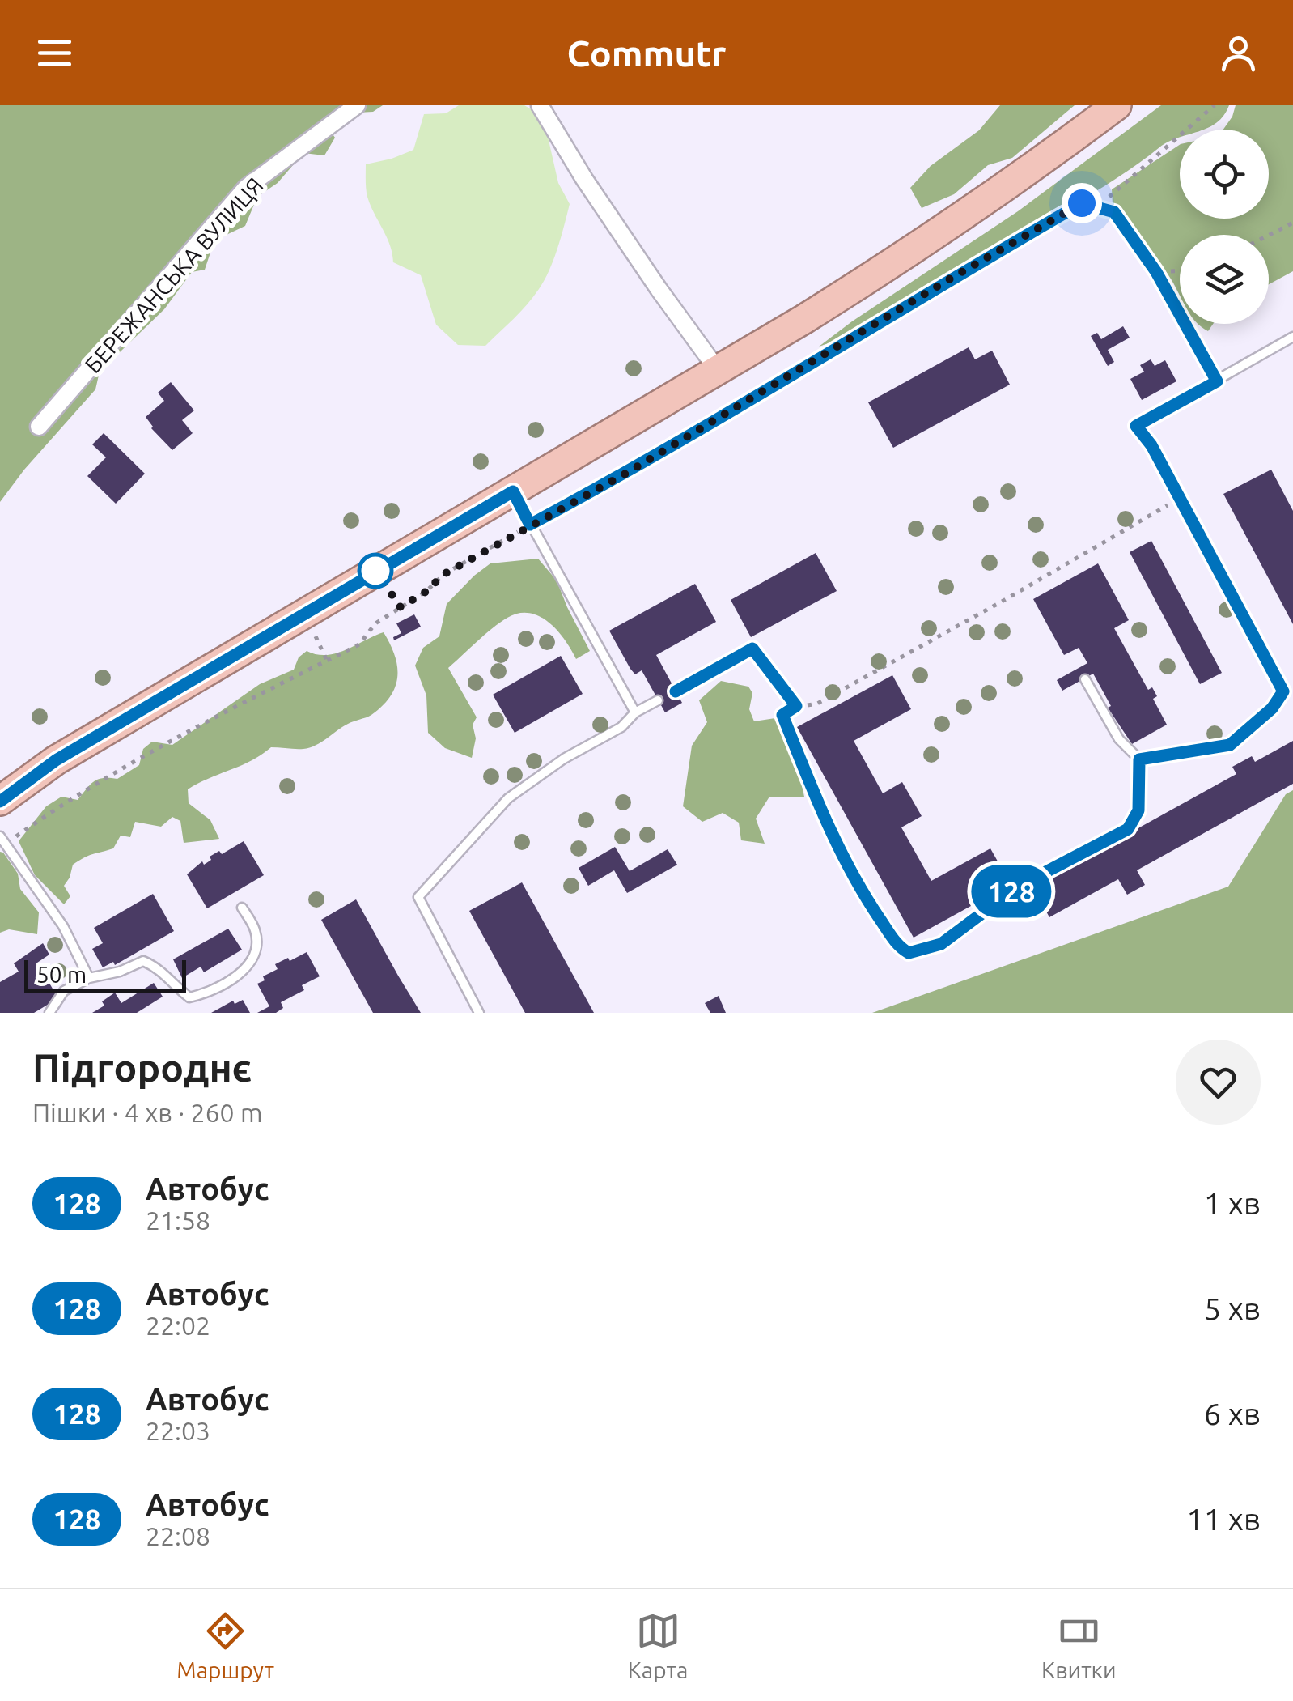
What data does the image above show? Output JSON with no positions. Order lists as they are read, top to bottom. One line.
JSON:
{"streets":{"street":["БЕРЕЖАНСЬКА ВУЛИЦЯ"]},"lines":["bus line 128"],"scale_bar":"50 m","page":{"header":"Commutr","on_map":"128","scale":"50 m","heading":["Підгороднє","Пішки · 4 хв · 260 m"],"list":[{"mark":"128","name":"Автобус","note":"21:58","value":"1 хв"},{"mark":"128","name":"Автобус","note":"22:02","value":"5 хв"},{"mark":"128","name":"Автобус","note":"22:03","value":"6 хв"},{"mark":"128","name":"Автобус","note":"22:08","value":"11 хв"}],"tabs":["Маршрут","Карта","Квитки"]}}
